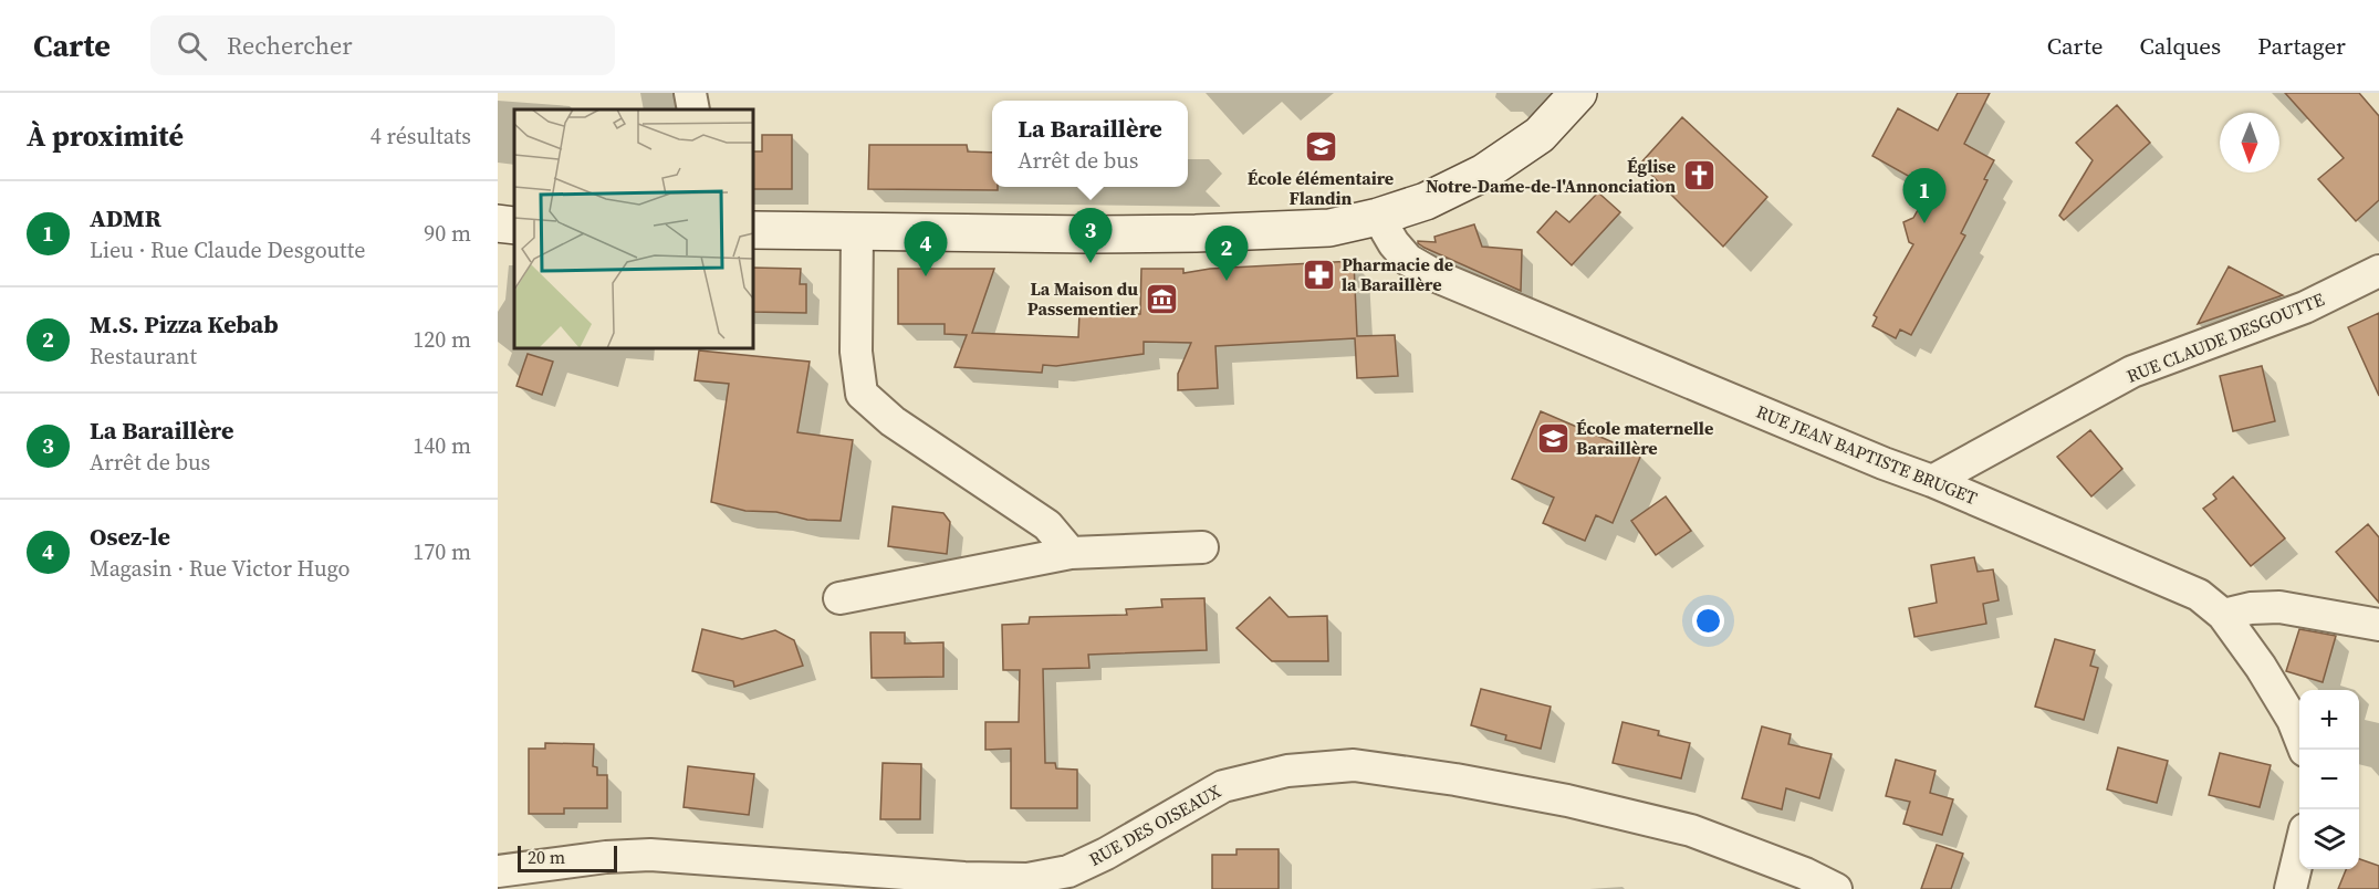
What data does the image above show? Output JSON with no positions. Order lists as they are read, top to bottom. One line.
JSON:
{"streets":{"street":["RUE CLAUDE DESGOUTTE","RUE JEAN BAPTISTE BRUGET","RUE DES OISEAUX"]},"crossings":[["RUE CLAUDE DESGOUTTE","RUE JEAN BAPTISTE BRUGET"]],"places":{"school or university":["École élémentaire Flandin","École maternelle Baraillère"],"church":["Église Notre-Dame-de-l'Annonciation"],"pharmacy":["Pharmacie de la Baraillère"],"museum":["La Maison du Passementier"]},"scale_bar":"20 m","north":"bottom","page":{"header":"Carte","search":"Rechercher","nav":["Carte","Calques","Partager"],"heading":["À proximité","4 résultats"],"popup":["La Baraillère","Arrêt de bus"],"pins":["1","3","4","2"],"list":[{"mark":"1","name":"ADMR","note":"Lieu · Rue Claude Desgoutte","value":"90 m"},{"mark":"2","name":"M.S. Pizza Kebab","note":"Restaurant","value":"120 m"},{"mark":"3","name":"La Baraillère","note":"Arrêt de bus","value":"140 m"},{"mark":"4","name":"Osez-le","note":"Magasin · Rue Victor Hugo","value":"170 m"}],"map_buttons":["+","−"],"scale":"20 m"}}
